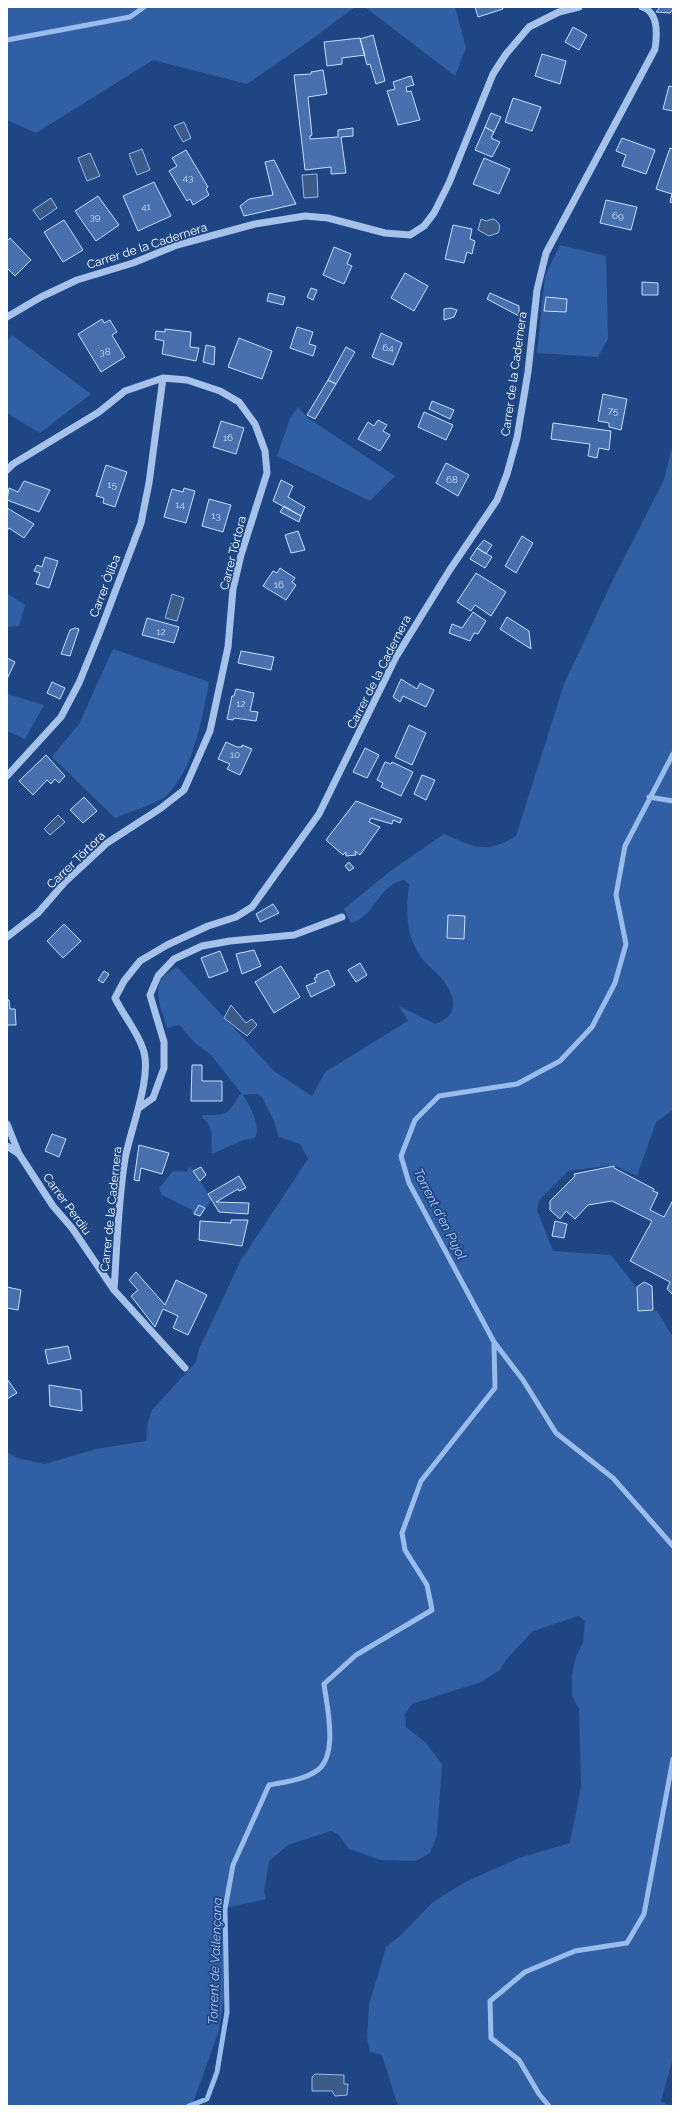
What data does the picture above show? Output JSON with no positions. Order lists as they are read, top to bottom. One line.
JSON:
{"streets":{"street":["Carrer de la Cadernera","Carrer Tórtora","Carrer Òliba","Carrer Perdiu"]},"crossings":[["Carrer de la Cadernera","Carrer Perdiu"],["Carrer Tórtora","Carrer Òliba"]],"water":["Torrent d'en Pujol","Torrent de Vallençana"],"house_numbers":["43","41","69","39","64","38","75","16","68","15","14","13","16","12","12","10"]}
